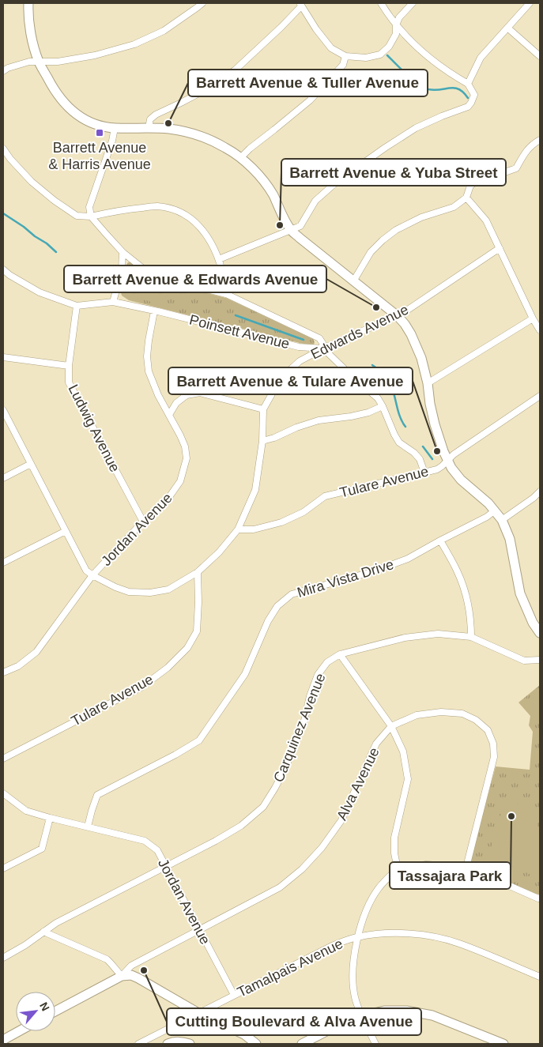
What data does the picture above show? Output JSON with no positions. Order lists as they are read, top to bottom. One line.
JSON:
{"streets":{"street":["Poinsett Avenue","Edwards Avenue","Ludwig Avenue","Tulare Avenue","Jordan Avenue","Mira Vista Drive","Carquinez Avenue","Alva Avenue","Tamalpais Avenue"]},"crossings":[["Poinsett Avenue","Edwards Avenue"],["Poinsett Avenue","Ludwig Avenue"],["Poinsett Avenue","Jordan Avenue"],["Edwards Avenue","Tulare Avenue"],["Edwards Avenue","Jordan Avenue"],["Ludwig Avenue","Jordan Avenue"],["Jordan Avenue","Mira Vista Drive"],["Jordan Avenue","Carquinez Avenue"],["Jordan Avenue","Alva Avenue"],["Jordan Avenue","Tamalpais Avenue"]],"places":{"other":["Barrett Avenue & Tuller Avenue","Barrett Avenue & Yuba Street","Barrett Avenue & Edwards Avenue","Barrett Avenue & Tulare Avenue","Tassajara Park","Cutting Boulevard & Alva Avenue"],"transit":["Barrett Avenue & Harris Avenue"]},"north":"top right"}
